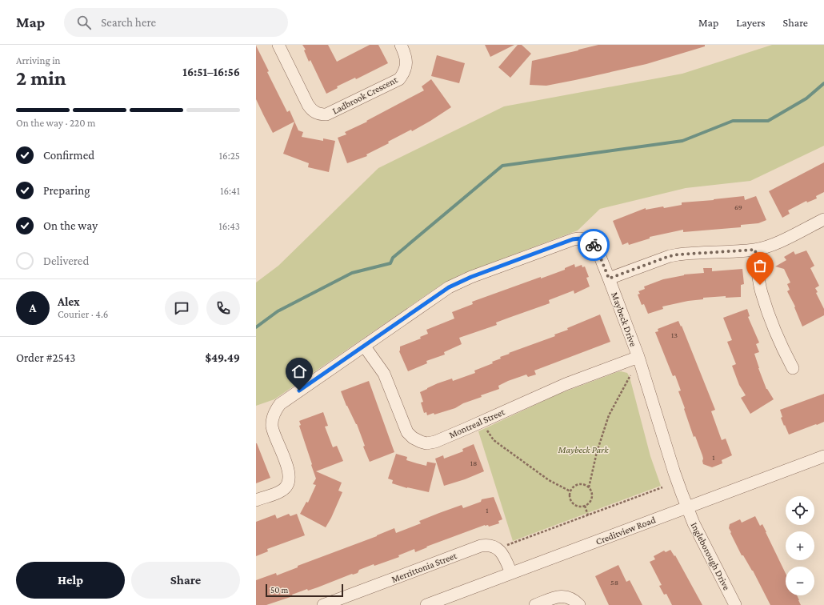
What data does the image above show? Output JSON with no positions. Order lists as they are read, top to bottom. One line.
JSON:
{"streets":{"street":["Ladbrook Crescent","Maybeck Drive","Montreal Street","Creditview Road","Ingleborough Drive","Merrittonia Street"]},"crossings":[["Maybeck Drive","Montreal Street"],["Maybeck Drive","Creditview Road"],["Maybeck Drive","Ingleborough Drive"],["Creditview Road","Ingleborough Drive"],["Creditview Road","Merrittonia Street"]],"parks":["Maybeck Park"],"house_numbers":["69","13","1","18","1","58"],"scale_bar":"50 m","page":{"header":"Map","search":"Search here","nav":["Map","Layers","Share"],"heading":["2 min","Arriving in","16:51–16:56"],"panel":["Alex","Courier · 4.6","Order #2543","$49.49"],"bar":"On the way · 220 m","list":[["Confirmed","16:25"],["Preparing","16:41"],["On the way","16:43"],"Delivered"],"round":"A","map_buttons":["+","−"],"buttons":["Help","Share"],"scale":"50 m"}}
